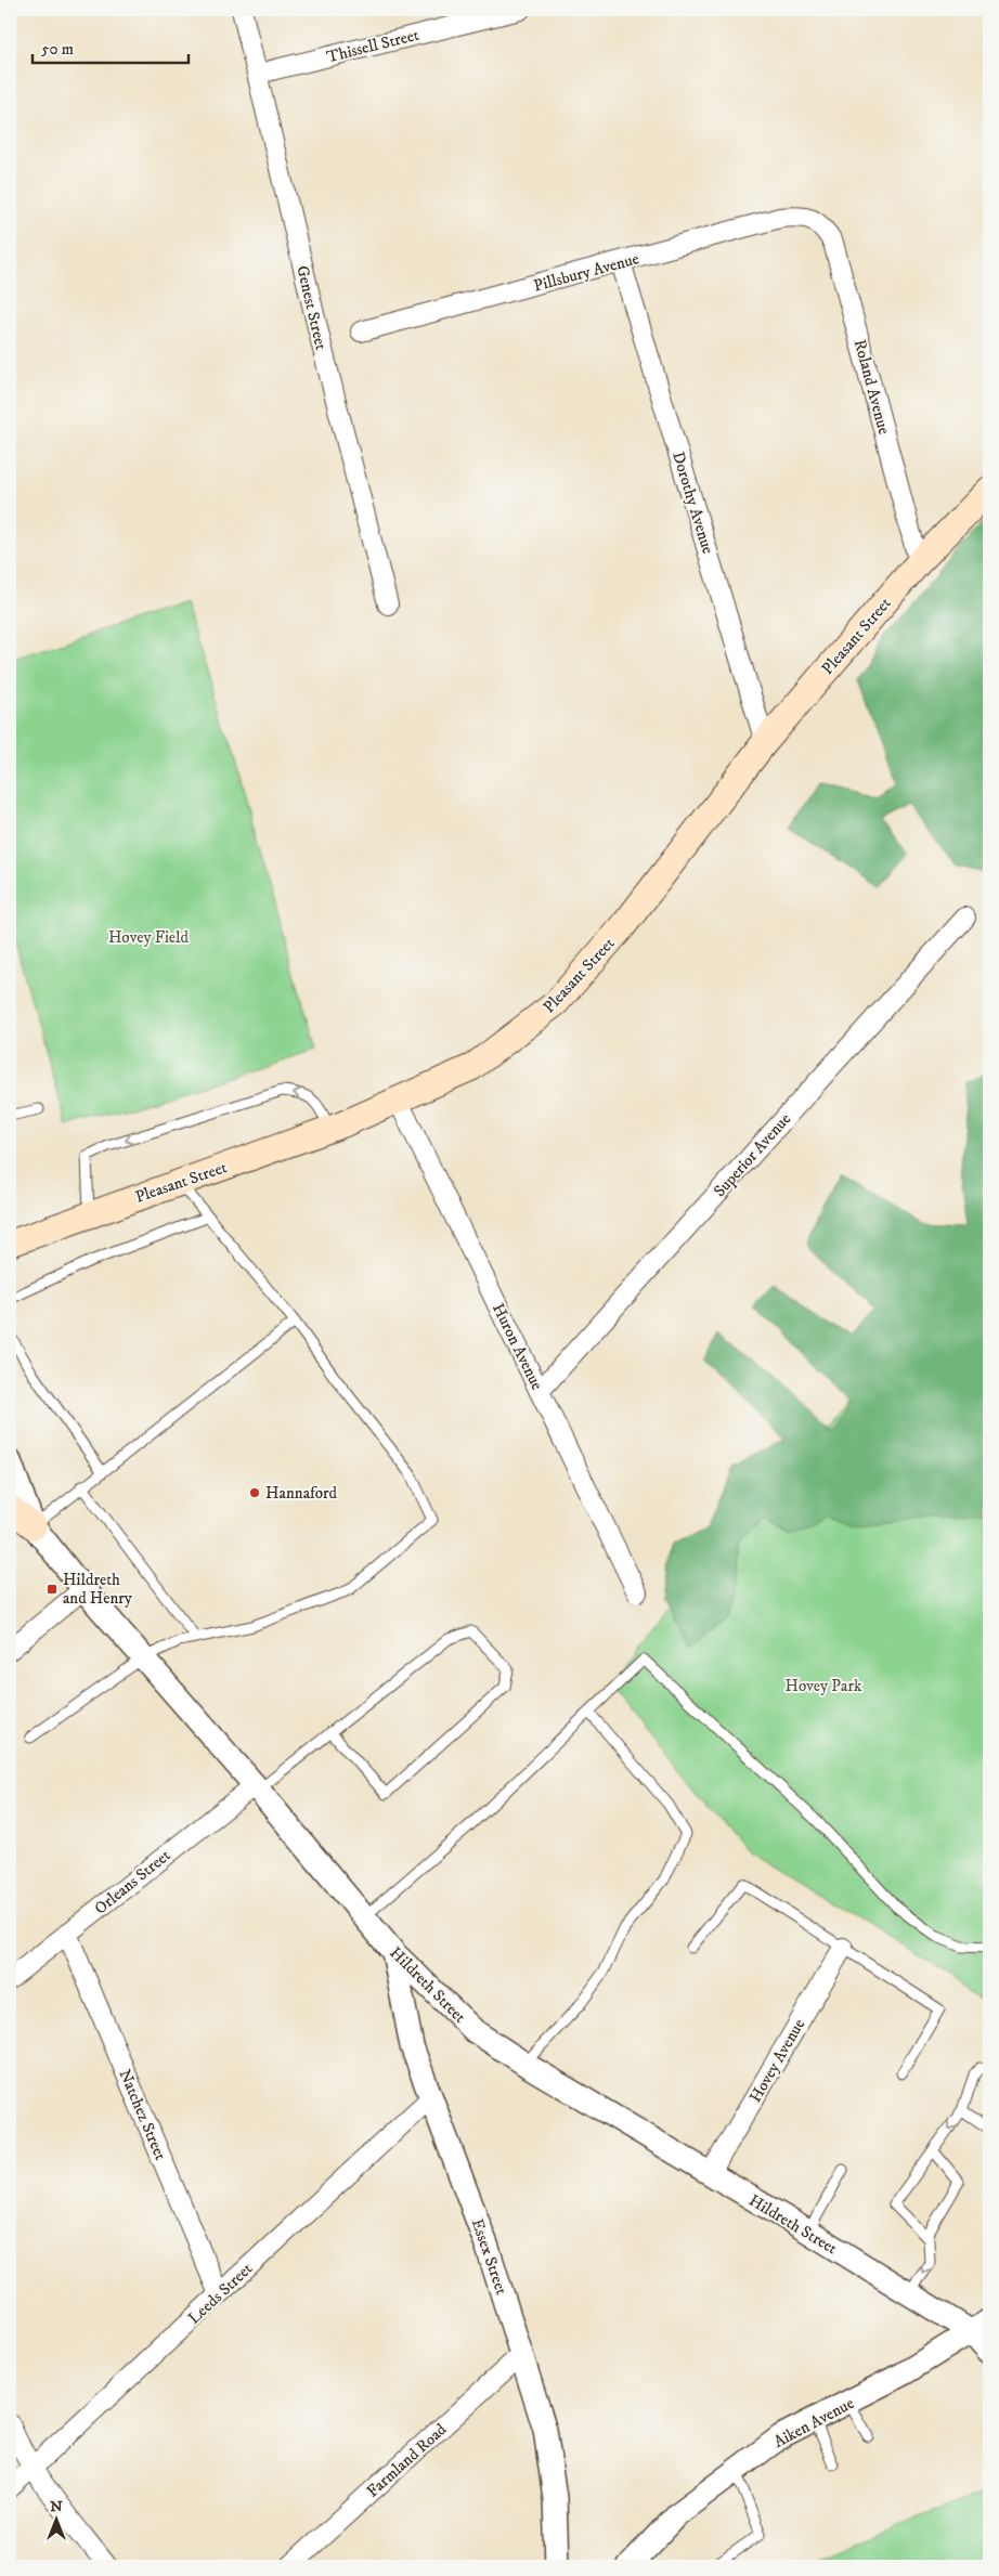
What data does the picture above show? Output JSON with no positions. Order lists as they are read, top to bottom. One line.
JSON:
{"streets":{"main road":["Pleasant Street"],"street":["Thissell Street","Pillsbury Avenue","Genest Street","Roland Avenue","Dorothy Avenue","Superior Avenue","Huron Avenue","Orleans Street","Hildreth Street","Hovey Avenue","Natchez Street","Essex Street","Leeds Street","Aiken Avenue","Farmland Road"]},"crossings":[["Thissell Street","Genest Street"],["Pillsbury Avenue","Roland Avenue"],["Pillsbury Avenue","Dorothy Avenue"],["Roland Avenue","Pleasant Street"],["Dorothy Avenue","Pleasant Street"],["Pleasant Street","Huron Avenue"],["Superior Avenue","Huron Avenue"],["Orleans Street","Hildreth Street"],["Orleans Street","Natchez Street"],["Hildreth Street","Hovey Avenue"],["Hildreth Street","Essex Street"],["Hildreth Street","Aiken Avenue"],["Natchez Street","Leeds Street"],["Essex Street","Leeds Street"],["Essex Street","Farmland Road"]],"parks":["Hovey Field","Hovey Park"],"places":{"other":["Hannaford"],"transit":["Hildreth and Henry"]},"scale_bar":"50 m","north":"top"}
